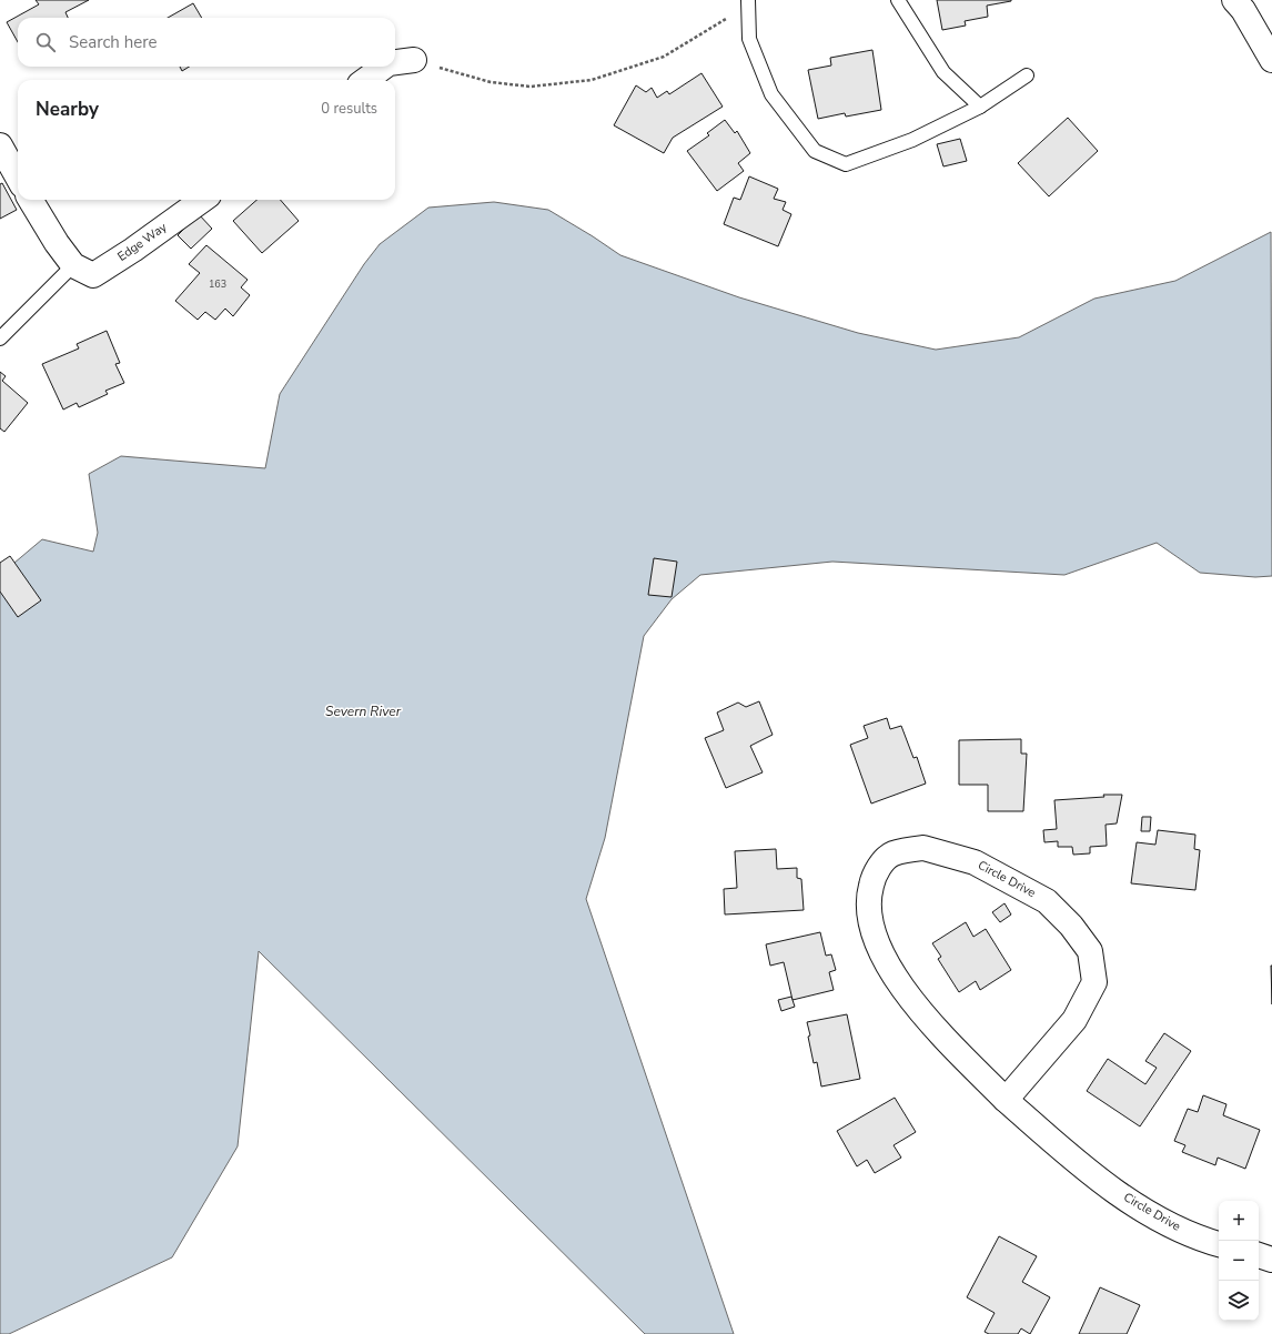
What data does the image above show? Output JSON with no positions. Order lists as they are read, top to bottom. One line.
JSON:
{"streets":{"street":["Edge Way","Circle Drive"]},"water":["Severn River"],"house_numbers":["163"],"page":{"search":"Search here","heading":["Nearby","0 results"],"map_buttons":["+","−"]}}
